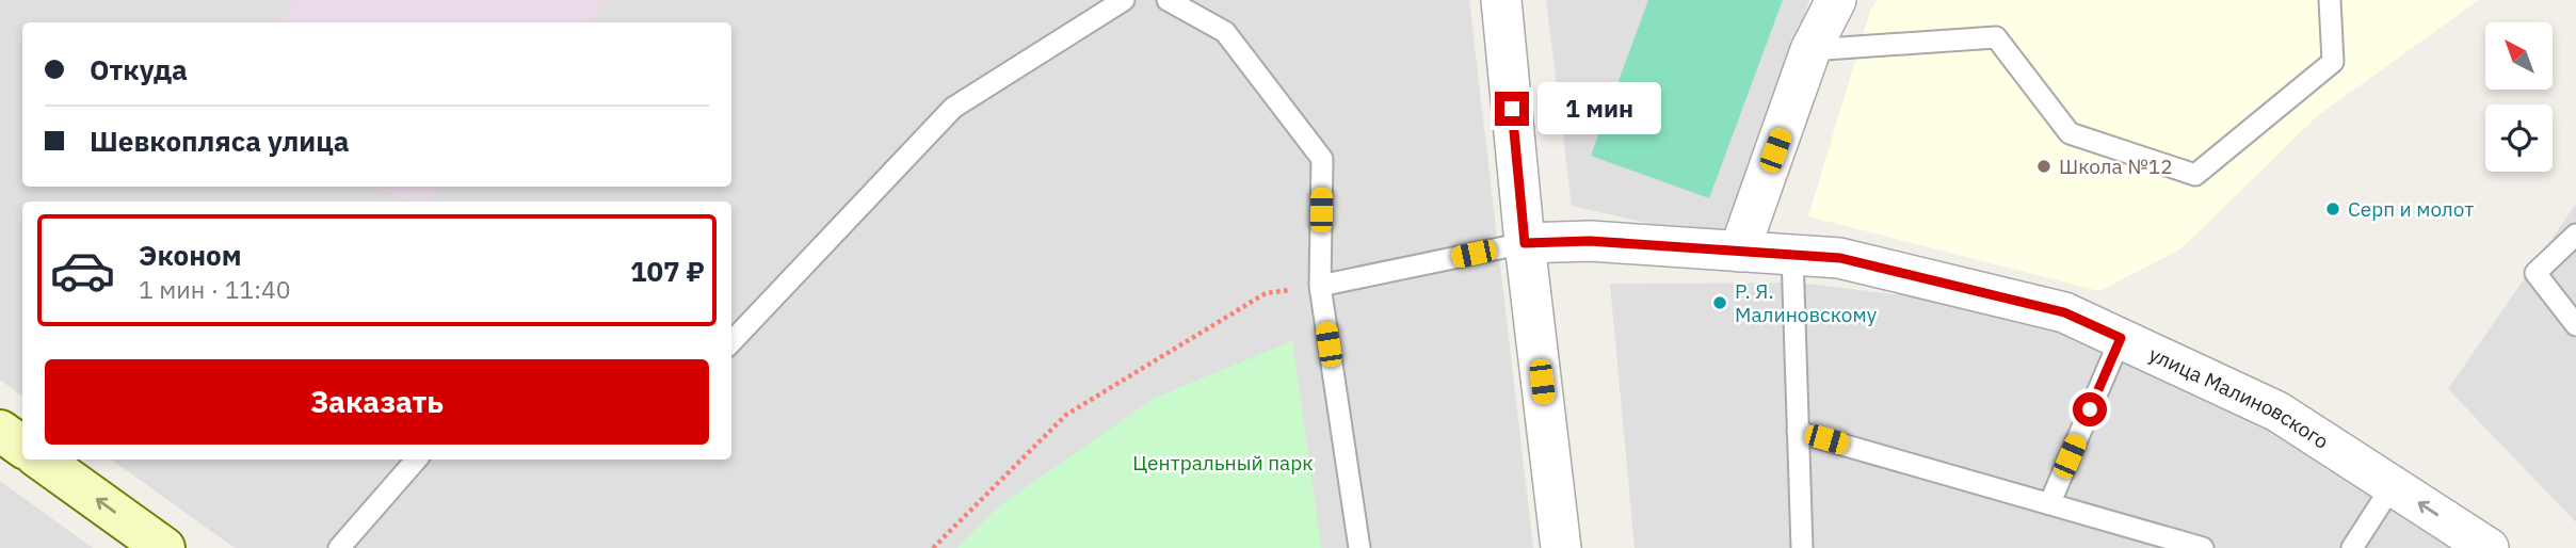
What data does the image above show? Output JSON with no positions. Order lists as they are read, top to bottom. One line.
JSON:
{"streets":{"street":["улица Малиновского"]},"parks":["Центральный парк"],"places":["Школа №12","Серп и молот","Р. Я. Малиновскому"],"north":"top left","page":{"banner":["Откуда","Шевкопляса улица"],"bubble":"1 мин","list":[{"name":"Эконом","note":"1 мин · 11:40","value":"107 ₽"}],"buttons":"Заказать"}}
